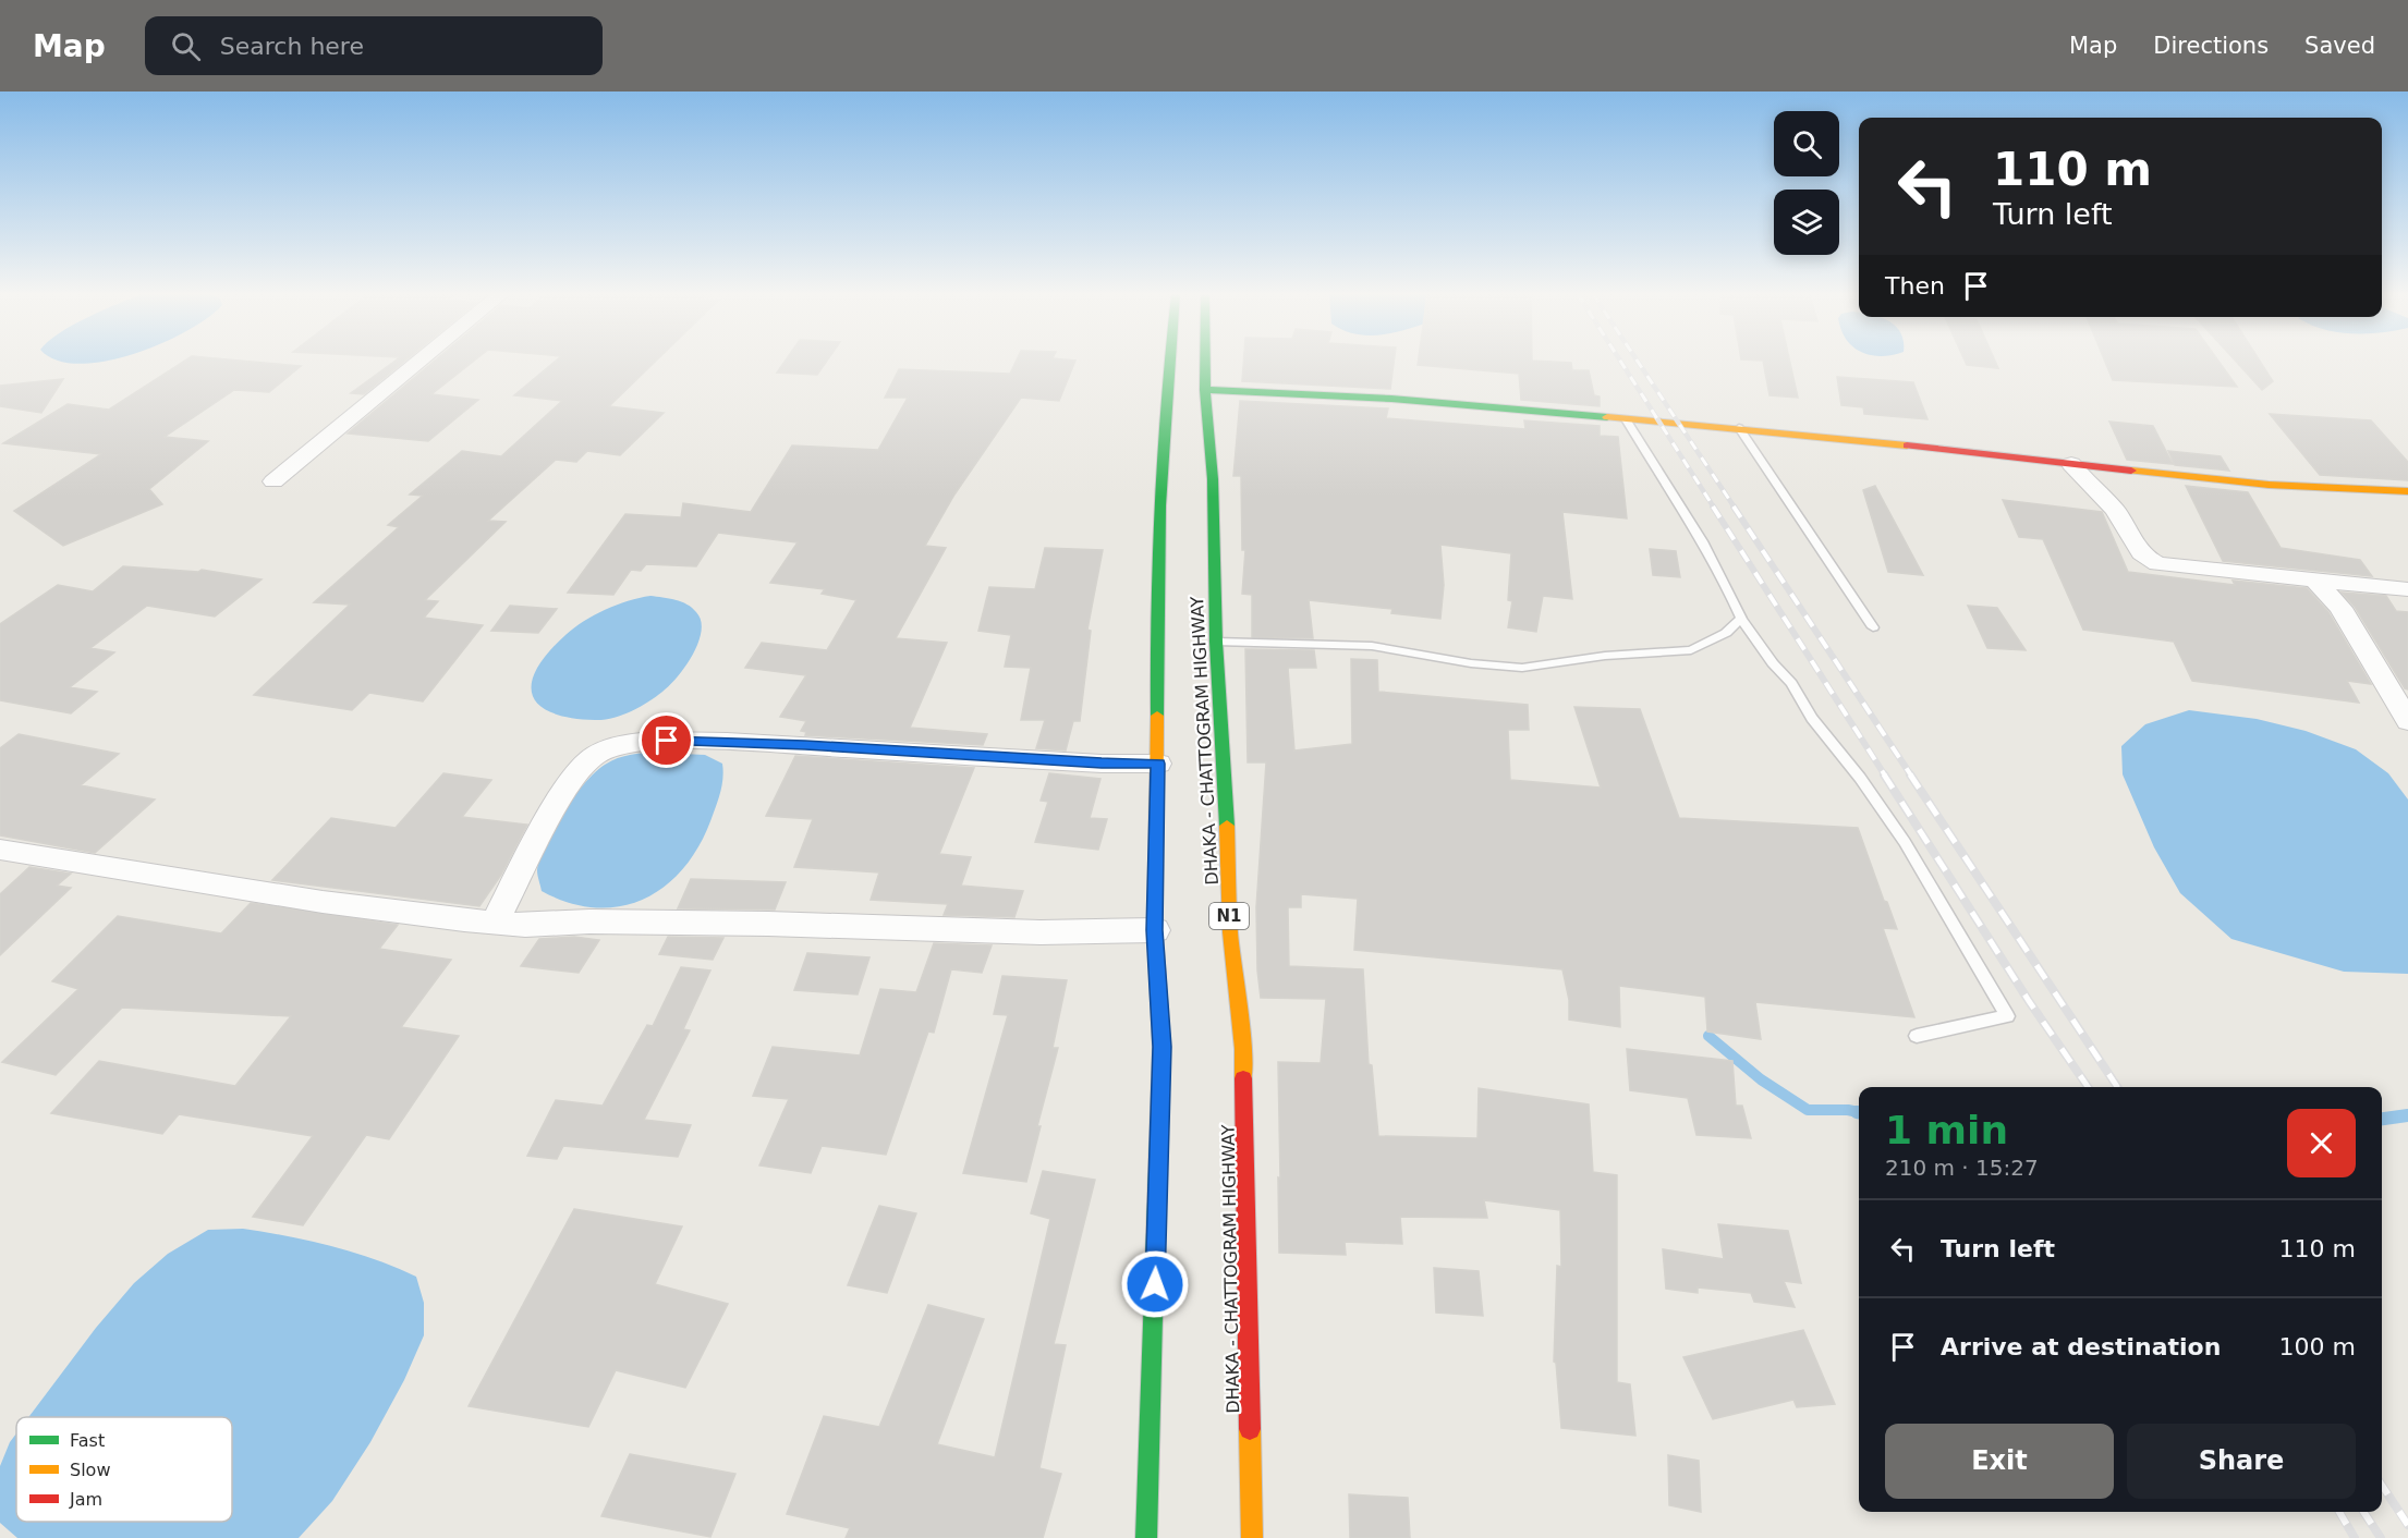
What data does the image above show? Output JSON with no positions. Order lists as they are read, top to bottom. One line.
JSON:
{"streets":{"main road":["DHAKA - CHATTOGRAM HIGHWAY","N1"]},"legend":["Fast","Slow","Jam"],"page":{"header":"Map","search":"Search here","nav":["Map","Directions","Saved"],"turn":["110 m","Turn left"],"then":"Then","heading":["1 min","210 m · 15:27"],"list":[{"name":"Turn left","value":"110 m"},{"name":"Arrive at destination","value":"100 m"}],"buttons":["Exit","Share"]}}
